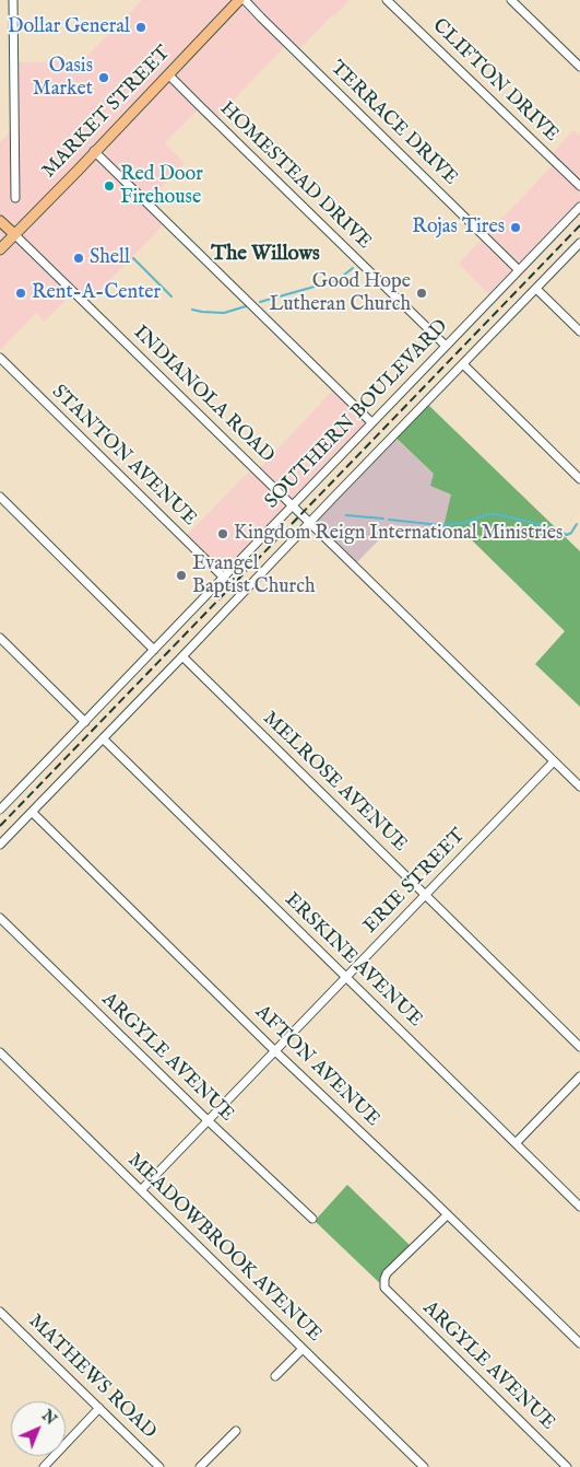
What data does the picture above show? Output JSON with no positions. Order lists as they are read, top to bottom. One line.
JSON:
{"streets":{"main road":["MARKET STREET"],"street":["CLIFTON DRIVE","TERRACE DRIVE","HOMESTEAD DRIVE","INDIANOLA ROAD","SOUTHERN BOULEVARD","STANTON AVENUE","MELROSE AVENUE","ERIE STREET","ERSKINE AVENUE","ARGYLE AVENUE","AFTON AVENUE","MEADOWBROOK AVENUE","MATHEWS ROAD"]},"crossings":[["MARKET STREET","HOMESTEAD DRIVE"],["MARKET STREET","INDIANOLA ROAD"],["TERRACE DRIVE","SOUTHERN BOULEVARD"],["HOMESTEAD DRIVE","SOUTHERN BOULEVARD"],["INDIANOLA ROAD","SOUTHERN BOULEVARD"],["INDIANOLA ROAD","ERIE STREET"],["SOUTHERN BOULEVARD","STANTON AVENUE"],["SOUTHERN BOULEVARD","MELROSE AVENUE"],["SOUTHERN BOULEVARD","ERSKINE AVENUE"],["SOUTHERN BOULEVARD","AFTON AVENUE"],["MELROSE AVENUE","ERIE STREET"],["ERIE STREET","ERSKINE AVENUE"],["ERIE STREET","ARGYLE AVENUE"],["ERIE STREET","AFTON AVENUE"],["ERIE STREET","MEADOWBROOK AVENUE"],["ARGYLE AVENUE","AFTON AVENUE"]],"districts":["The Willows"],"places":["Dollar General","Oasis Market","Red Door Firehouse","Rojas Tires","Shell","Rent-A-Center","Good Hope Lutheran Church","Kingdom Reign International Ministries","Evangel Baptist Church"],"north":"top right"}
